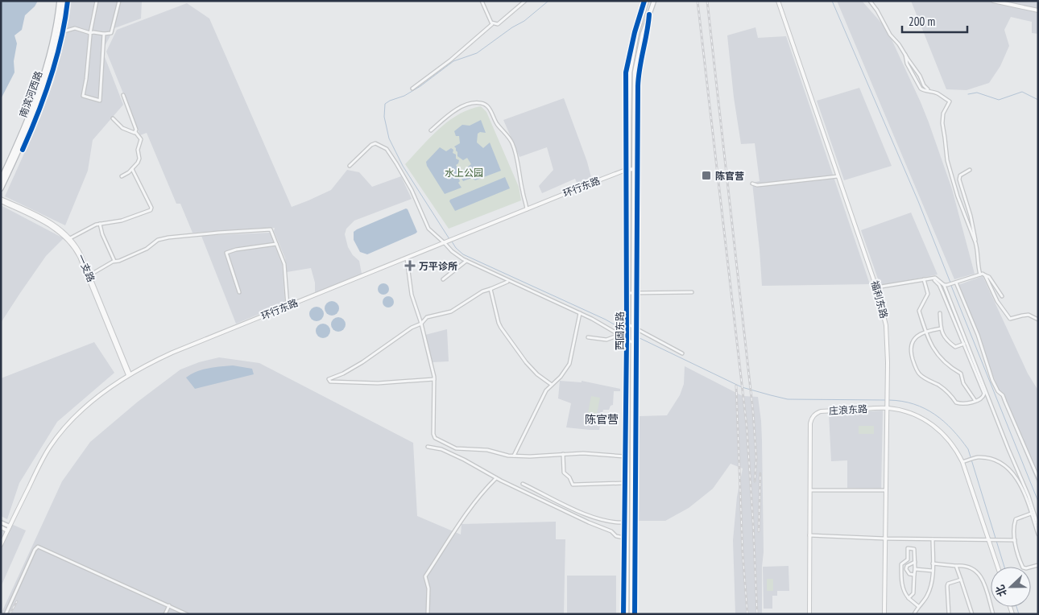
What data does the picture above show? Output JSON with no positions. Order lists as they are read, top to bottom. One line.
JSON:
{"streets":{"highway":["南滨河西路"],"main road":["西固东路"],"street":["环行东路","一支路","福利东路","庄浪东路"]},"crossings":[["环行东路","一支路"],["环行东路","西固东路"],["福利东路","庄浪东路"]],"districts":["陈官营"],"parks":["水上公园"],"places":{"transit":["陈官营"],"health":["万平诊所"]},"scale_bar":"200 m","north":"left"}
